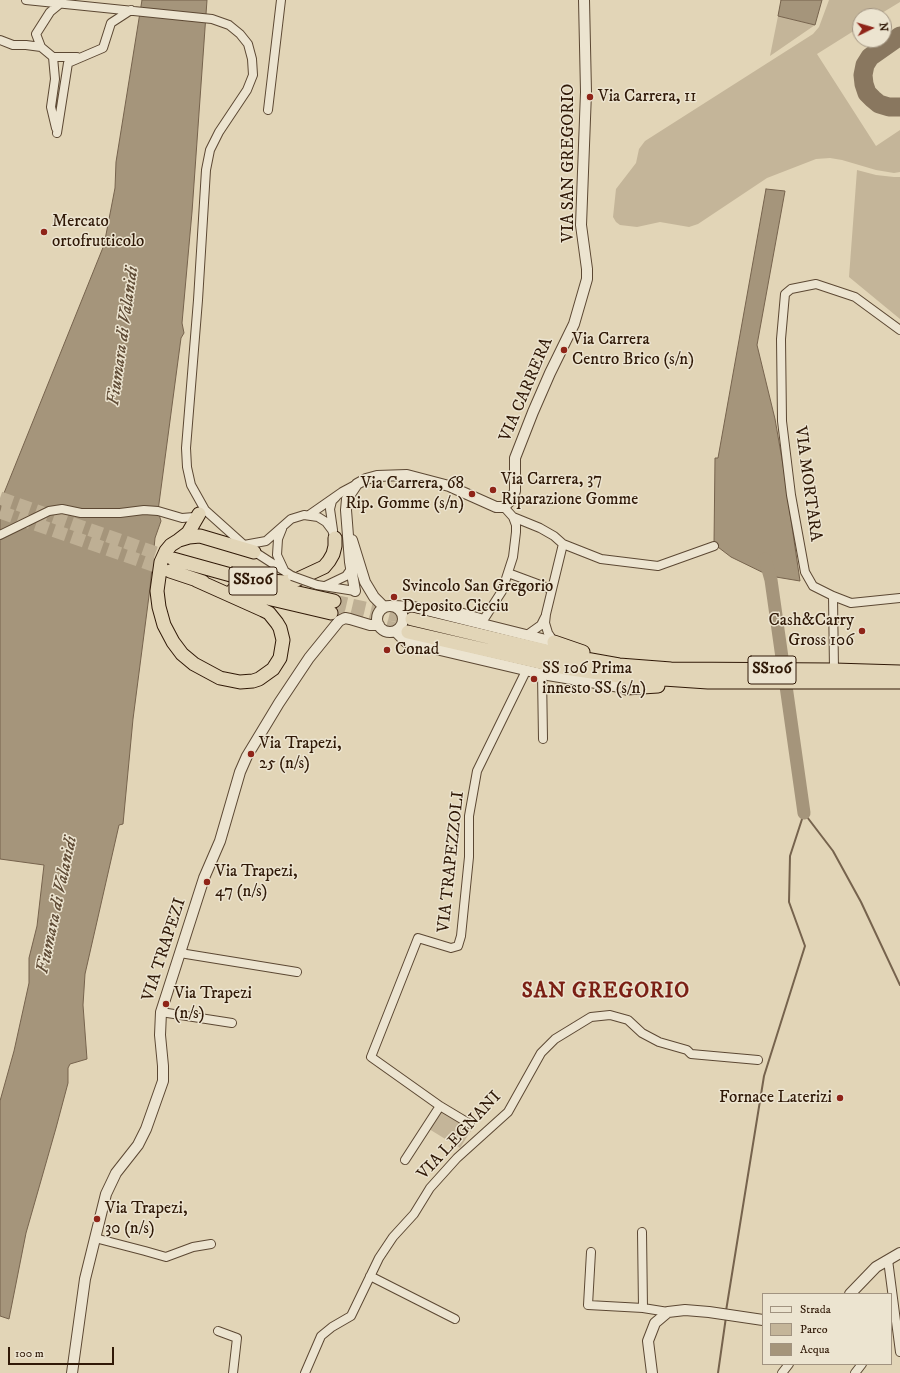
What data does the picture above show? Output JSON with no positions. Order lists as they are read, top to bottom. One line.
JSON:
{"streets":{"highway":["SS106"],"street":["VIA SAN GREGORIO","VIA CARRERA","VIA MORTARA","VIA TRAPEZZOLI","VIA TRAPEZI","VIA LEGNANI"]},"crossings":[["VIA SAN GREGORIO","VIA CARRERA"],["SS106","VIA TRAPEZI"]],"districts":["SAN GREGORIO"],"water":["Fiumara di Valanidi"],"places":["Via Carrera, 11","Mercato ortofrutticolo","Via Carrera Centro Brico (s/n)","Via Carrera, 37 Riparazione Gomme","Via Carrera, 68 Rip. Gomme (s/n)","Svincolo San Gregorio Deposito Cicciu","Cash&Carry Gross 106","Conad","SS 106 Prima innesto SS (s/n)","Via Trapezi, 25 (n/s)","Via Trapezi, 47 (n/s)","Via Trapezi (n/s)","Fornace Laterizi","Via Trapezi, 30 (n/s)"],"legend":["Strada","Parco","Acqua"],"scale_bar":"100 m","north":"right"}
